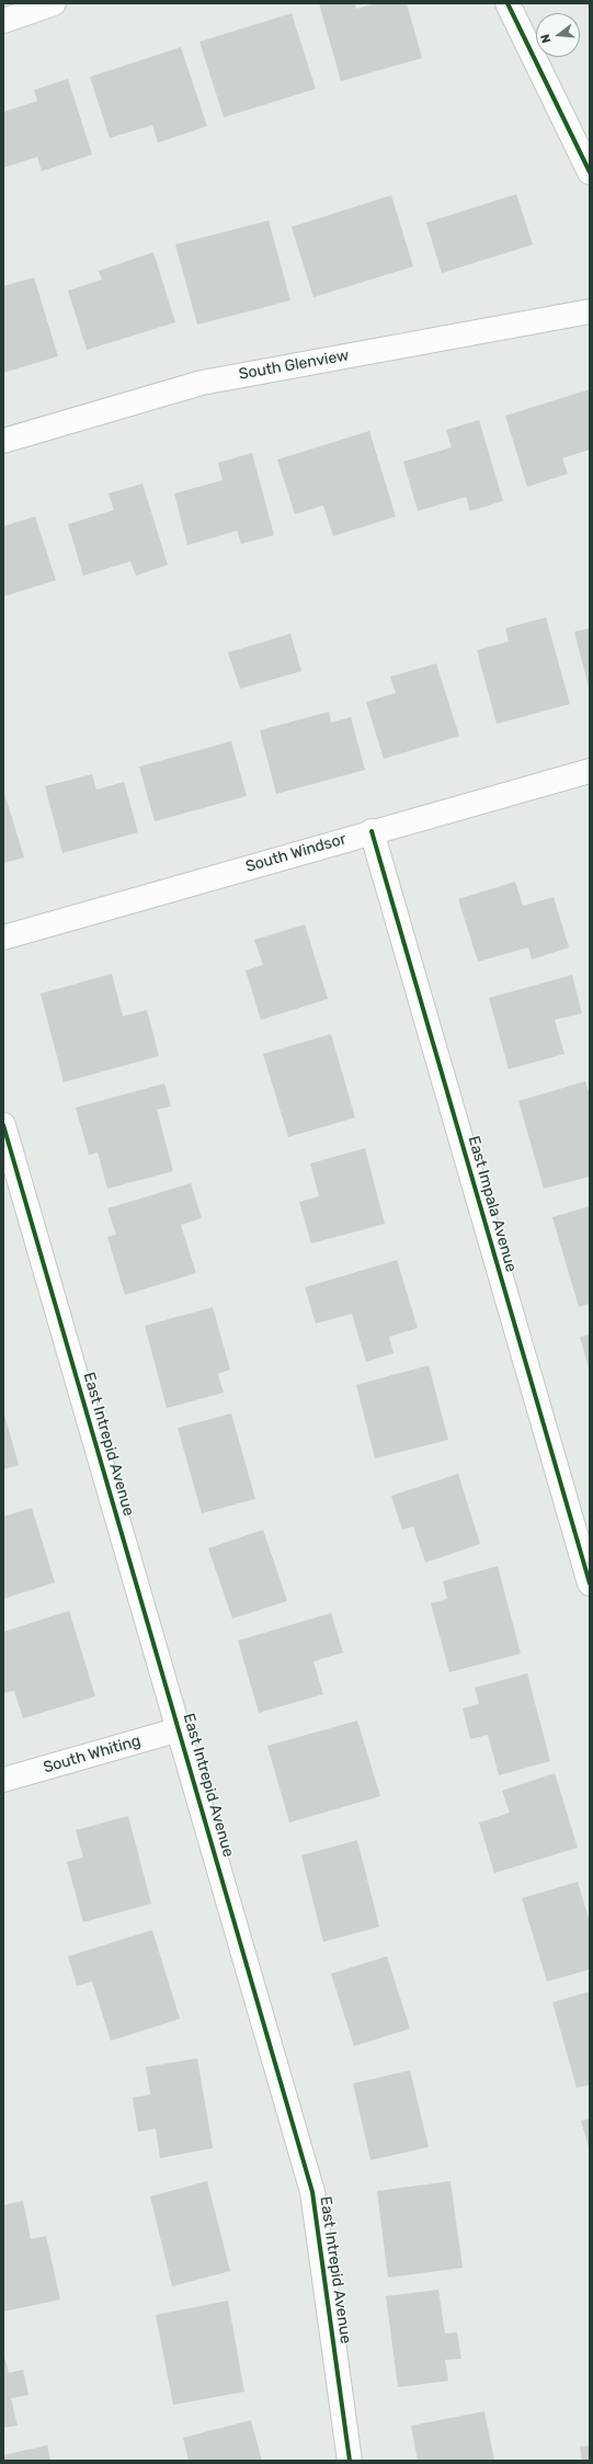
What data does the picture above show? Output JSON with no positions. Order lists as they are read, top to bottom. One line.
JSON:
{"streets":{"street":["South Glenview","South Windsor","East Impala Avenue","East Intrepid Avenue","South Whiting"]},"crossings":[["South Windsor","East Impala Avenue"],["East Intrepid Avenue","South Whiting"]],"north":"left"}
